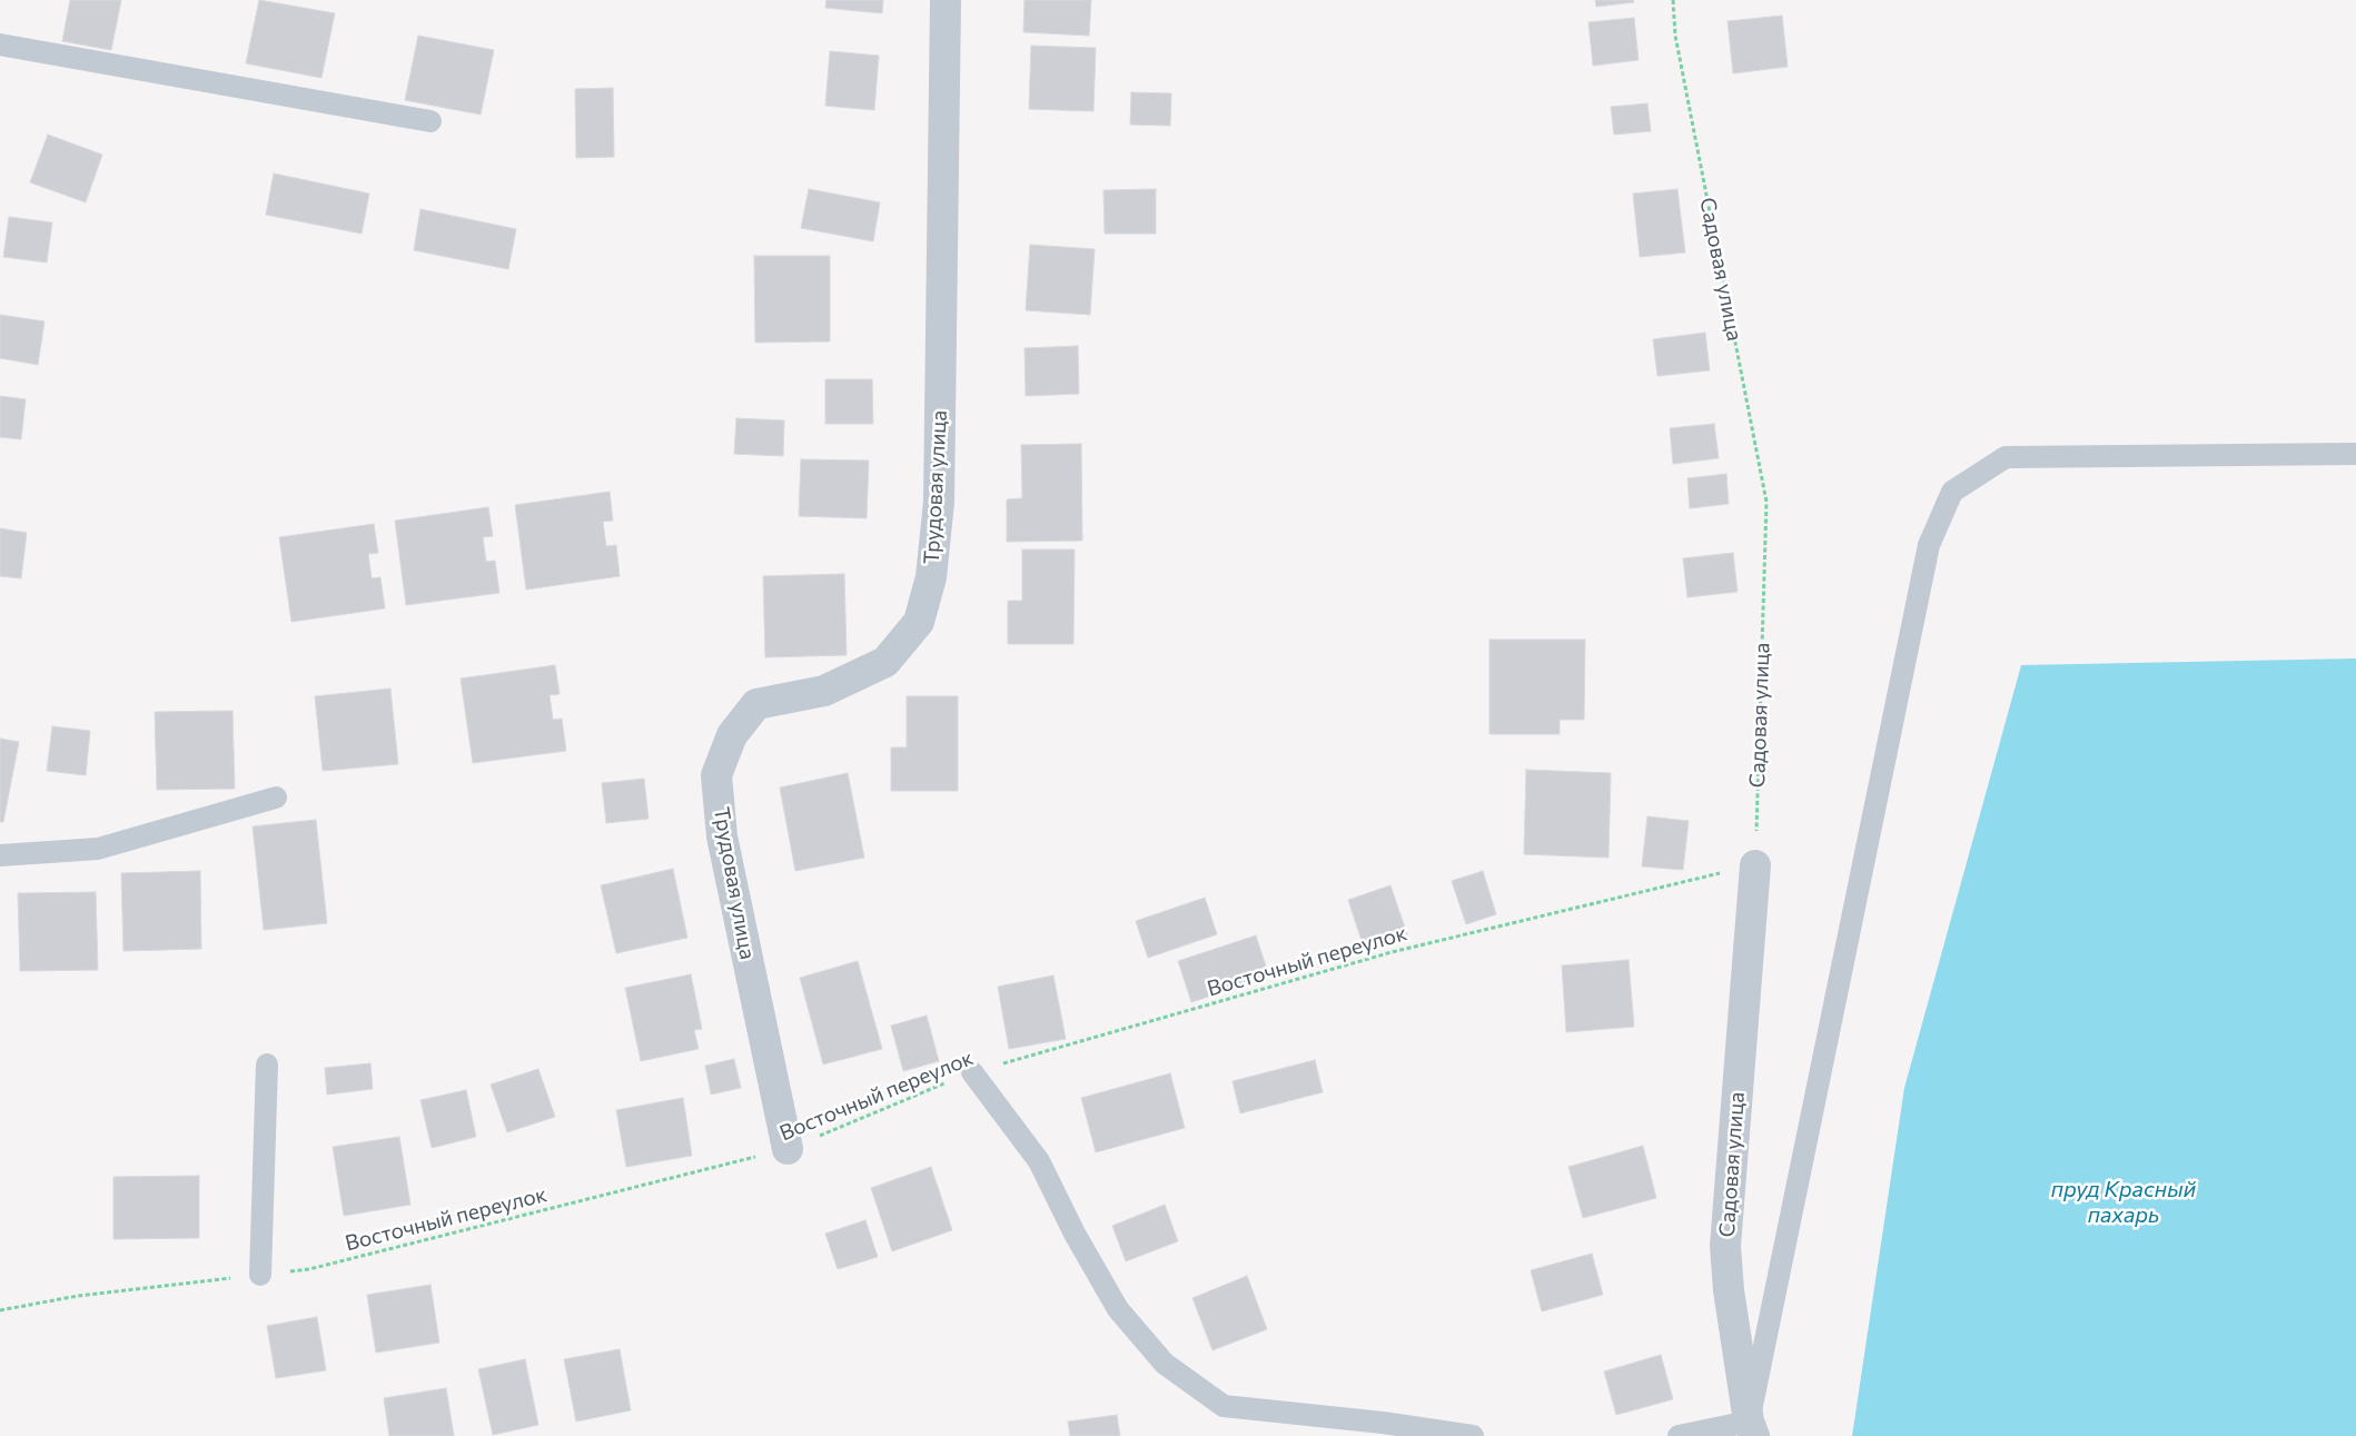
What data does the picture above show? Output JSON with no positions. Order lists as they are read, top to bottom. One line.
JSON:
{"streets":{"street":["Садовая улица","Трудовая улица"],"path":["Восточный переулок"]},"crossings":[["Садовая улица","Восточный переулок"],["Трудовая улица","Восточный переулок"]],"water":["пруд Красный пахарь"]}
